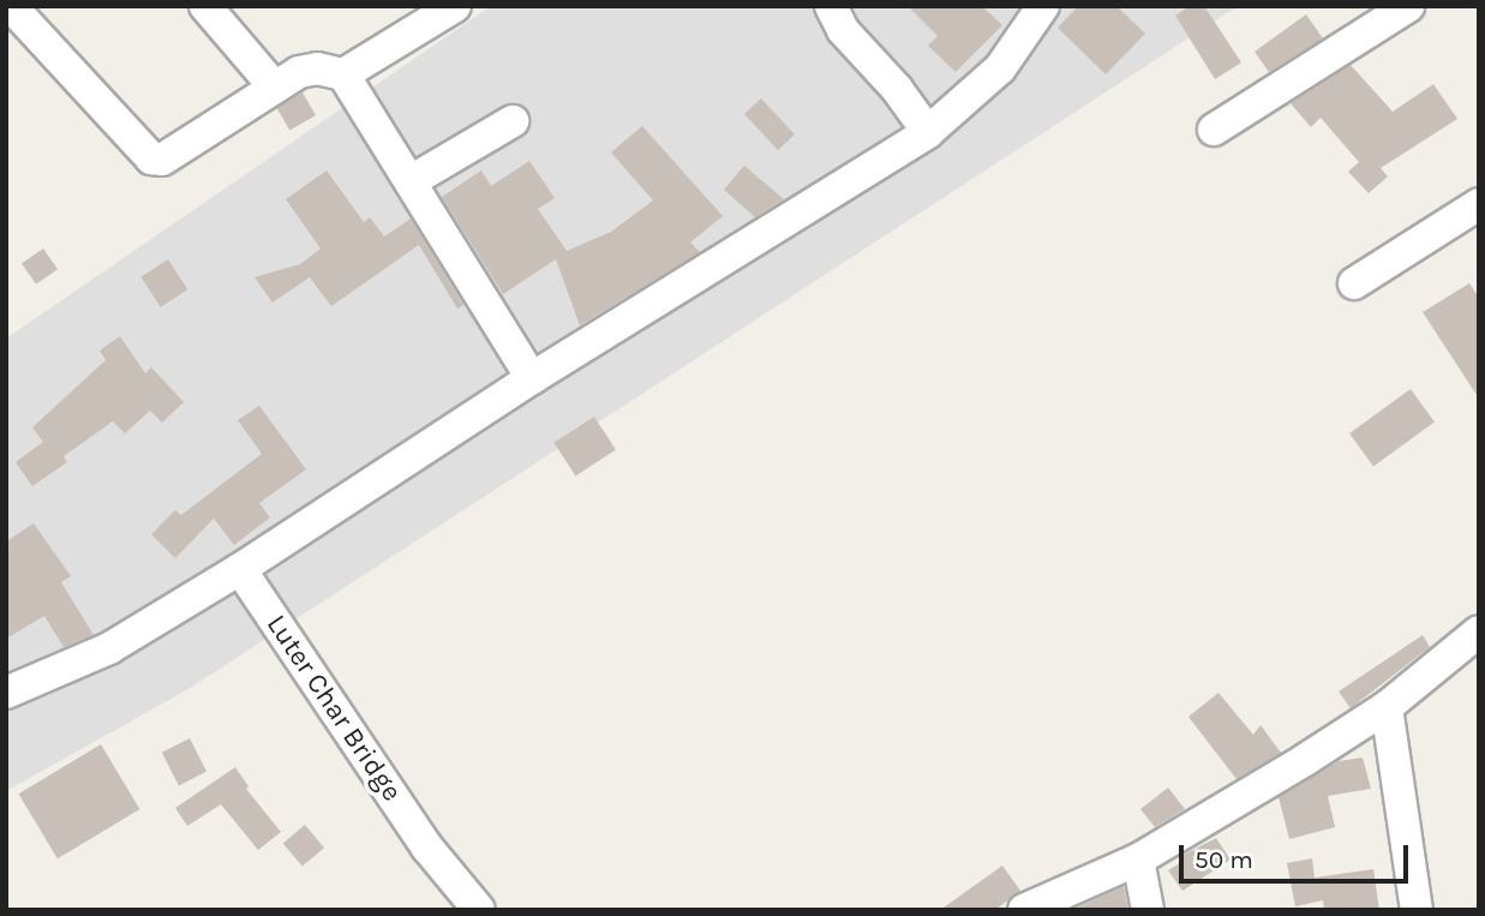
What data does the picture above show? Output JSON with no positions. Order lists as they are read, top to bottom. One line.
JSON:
{"streets":{"street":["Luter Char Bridge"]},"scale_bar":"50 m"}
